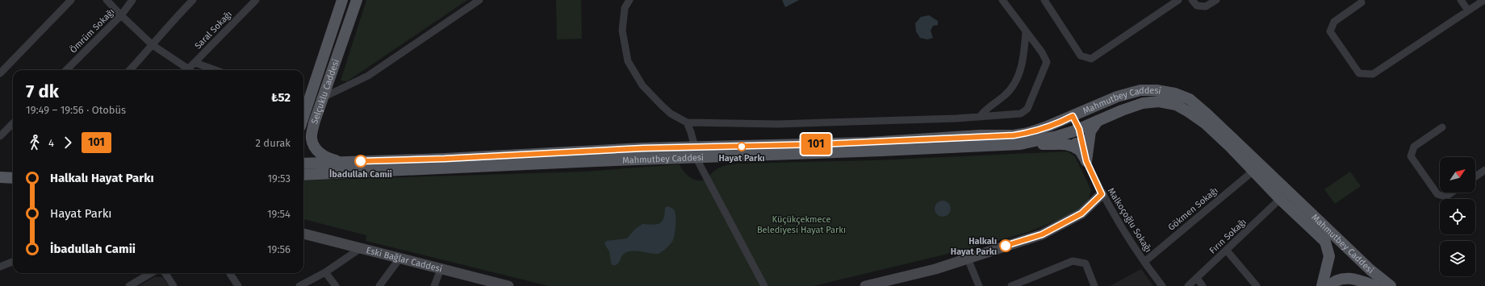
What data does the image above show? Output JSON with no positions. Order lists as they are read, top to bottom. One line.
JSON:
{"streets":{"main road":["Selçuklu Caddesi","Mahmutbey Caddesi","Eski Bağlar Caddesi"],"street":["Saral Sokağı","Ömrüm Sokağı","Gökmen Sokağı","Malkoçoğlu Sokağı","Fırın Sokağı"]},"crossings":[["Selçuklu Caddesi","Mahmutbey Caddesi"],["Mahmutbey Caddesi","Gökmen Sokağı"],["Mahmutbey Caddesi","Fırın Sokağı"],["Gökmen Sokağı","Malkoçoğlu Sokağı"]],"parks":["Küçükçekmece Belediyesi Hayat Parkı"],"places":["Hayat Parkı","İbadullah Camii","Halkalı Hayat Parkı"],"lines":["bus line 101"],"north":"top right","page":{"on_map":"101","heading":["7 dk","19:49 – 19:56 · Otobüs","₺52"],"legs":["4","101","2 durak"],"list":[{"name":"Halkalı Hayat Parkı","value":"19:53"},{"name":"Hayat Parkı","value":"19:54"},{"name":"İbadullah Camii","value":"19:56"}]}}
